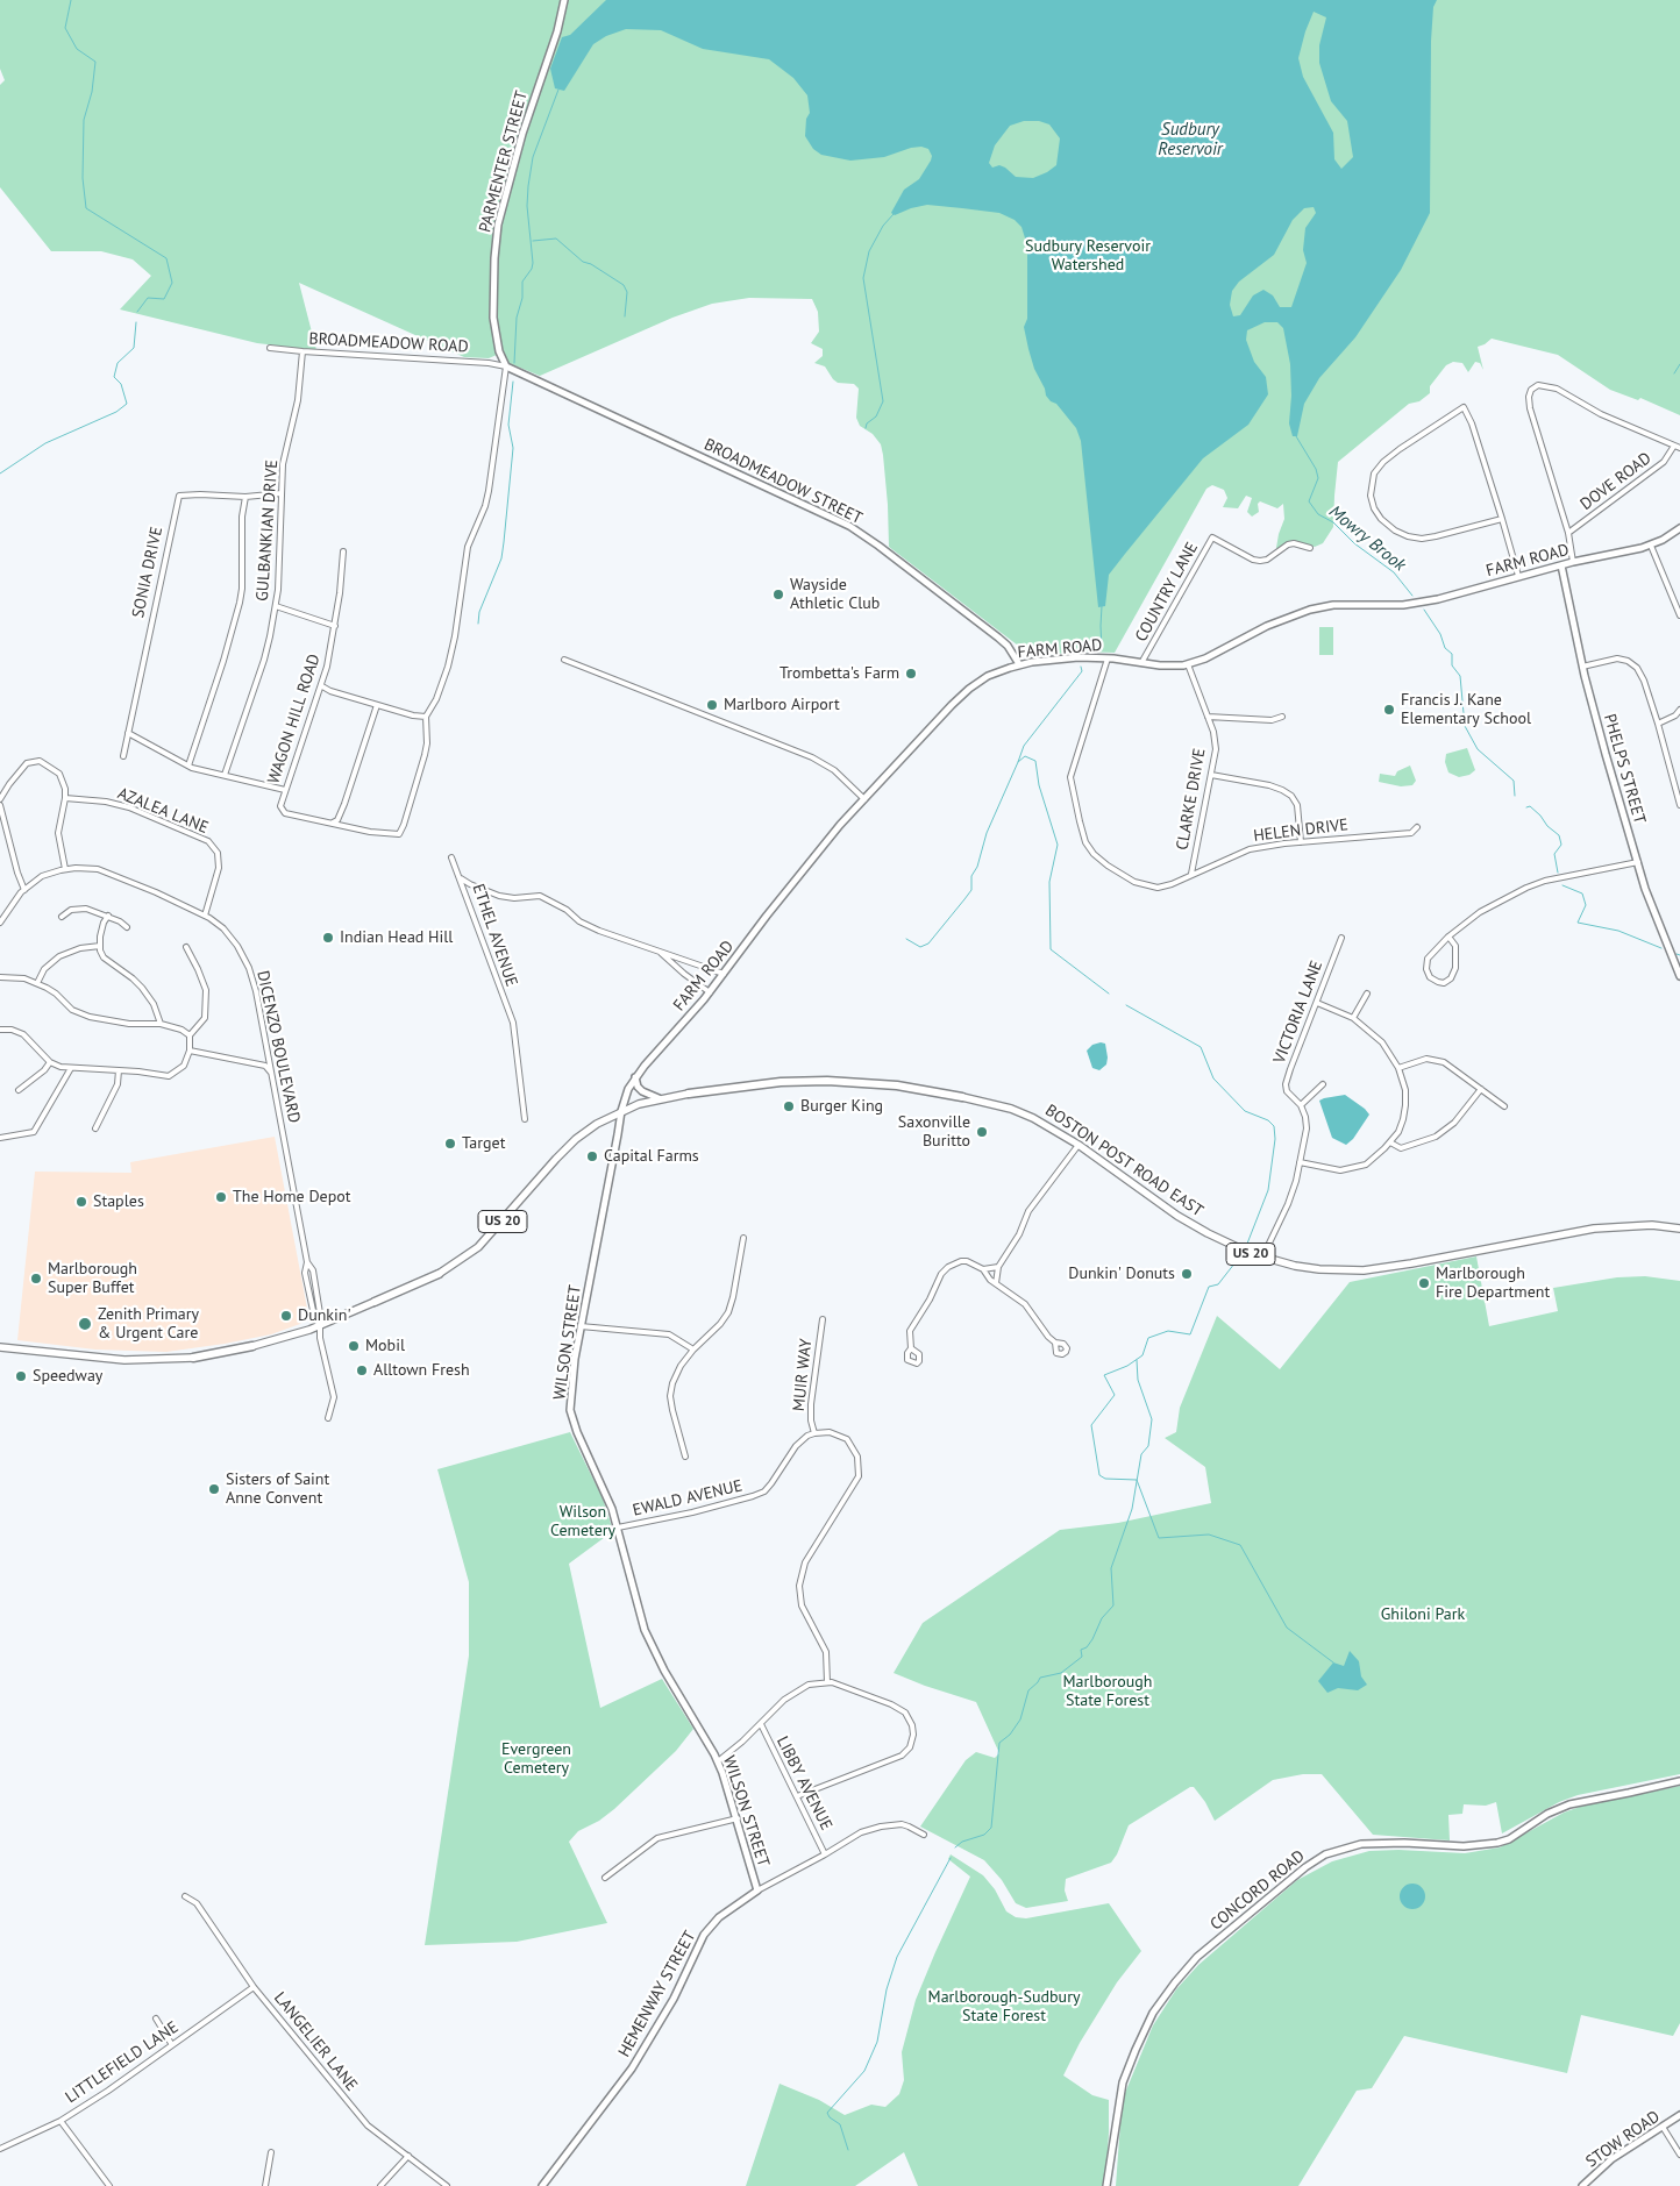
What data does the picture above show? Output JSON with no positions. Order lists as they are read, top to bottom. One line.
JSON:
{"streets":{"highway":["BOSTON POST ROAD EAST","US 20"],"street":["PARMENTER STREET","BROADMEADOW ROAD","BROADMEADOW STREET","DOVE ROAD","GULBANKIAN DRIVE","FARM ROAD","SONIA DRIVE","COUNTRY LANE","WAGON HILL ROAD","PHELPS STREET","CLARKE DRIVE","AZALEA LANE","HELEN DRIVE","ETHEL AVENUE","VICTORIA LANE","DICENZO BOULEVARD","WILSON STREET","MUIR WAY","EWALD AVENUE","LIBBY AVENUE","CONCORD ROAD","HEMENWAY STREET","LANGELIER LANE","LITTLEFIELD LANE","STOW ROAD"]},"crossings":[["PARMENTER STREET","BROADMEADOW ROAD"],["PARMENTER STREET","BROADMEADOW STREET"],["BROADMEADOW ROAD","BROADMEADOW STREET"],["BROADMEADOW ROAD","GULBANKIAN DRIVE"],["BROADMEADOW STREET","FARM ROAD"],["GULBANKIAN DRIVE","SONIA DRIVE"],["FARM ROAD","COUNTRY LANE"],["FARM ROAD","PHELPS STREET"],["FARM ROAD","CLARKE DRIVE"],["FARM ROAD","HELEN DRIVE"],["FARM ROAD","BOSTON POST ROAD EAST"],["FARM ROAD","WILSON STREET"],["CLARKE DRIVE","HELEN DRIVE"],["AZALEA LANE","DICENZO BOULEVARD"],["VICTORIA LANE","BOSTON POST ROAD EAST"],["DICENZO BOULEVARD","BOSTON POST ROAD EAST"],["BOSTON POST ROAD EAST","WILSON STREET"],["WILSON STREET","EWALD AVENUE"],["WILSON STREET","HEMENWAY STREET"],["MUIR WAY","EWALD AVENUE"],["LIBBY AVENUE","HEMENWAY STREET"],["LANGELIER LANE","LITTLEFIELD LANE"]],"water":["Sudbury Reservoir","Mowry Brook"],"parks":["Sudbury Reservoir Watershed","Wilson Cemetery","Ghiloni Park","Marlborough State Forest","Evergreen Cemetery","Marlborough-Sudbury State Forest"],"places":["Wayside Athletic Club","Trombetta's Farm","Marlboro Airport","Francis J. Kane Elementary School","Indian Head Hill","Burger King","Saxonville Buritto","Target","Capital Farms","The Home Depot","Staples","Dunkin' Donuts","Marlborough Super Buffet","Marlborough Fire Department","Dunkin'","Zenith Primary & Urgent Care","Mobil","Alltown Fresh","Speedway","Sisters of Saint Anne Convent"]}
